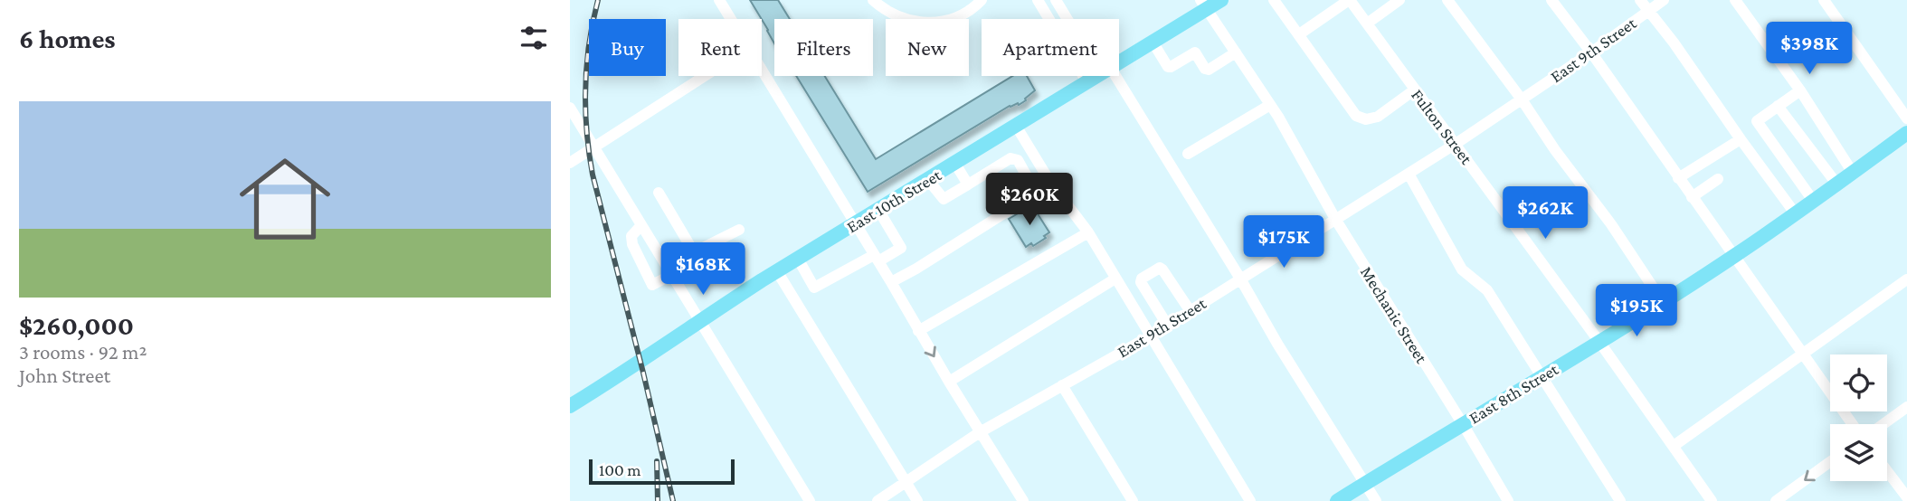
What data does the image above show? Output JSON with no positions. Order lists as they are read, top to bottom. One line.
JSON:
{"streets":{"main road":["East 10th Street","East 8th Street"],"street":["East 9th Street","Fulton Street","Mechanic Street"]},"crossings":[["East 9th Street","Fulton Street"],["East 9th Street","Mechanic Street"],["Fulton Street","East 8th Street"],["East 10th Street","Mechanic Street"],["Mechanic Street","East 8th Street"]],"scale_bar":"100 m","page":{"heading":"6 homes","chip":["Buy","Rent","Filters","New","Apartment"],"price":["$398K","$260K","$262K","$175K","$168K","$195K"],"list":[{"name":"$260,000","note":"3 rooms · 92 m² · John Street"}],"scale":"100 m"}}
